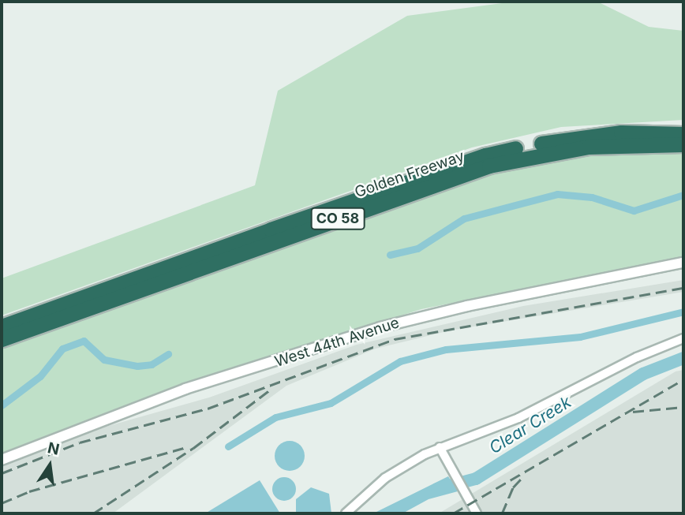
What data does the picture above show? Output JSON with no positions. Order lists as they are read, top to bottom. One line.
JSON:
{"streets":{"highway":["Golden Freeway","CO 58"],"street":["West 44th Avenue"]},"water":["Clear Creek"],"north":"top"}
